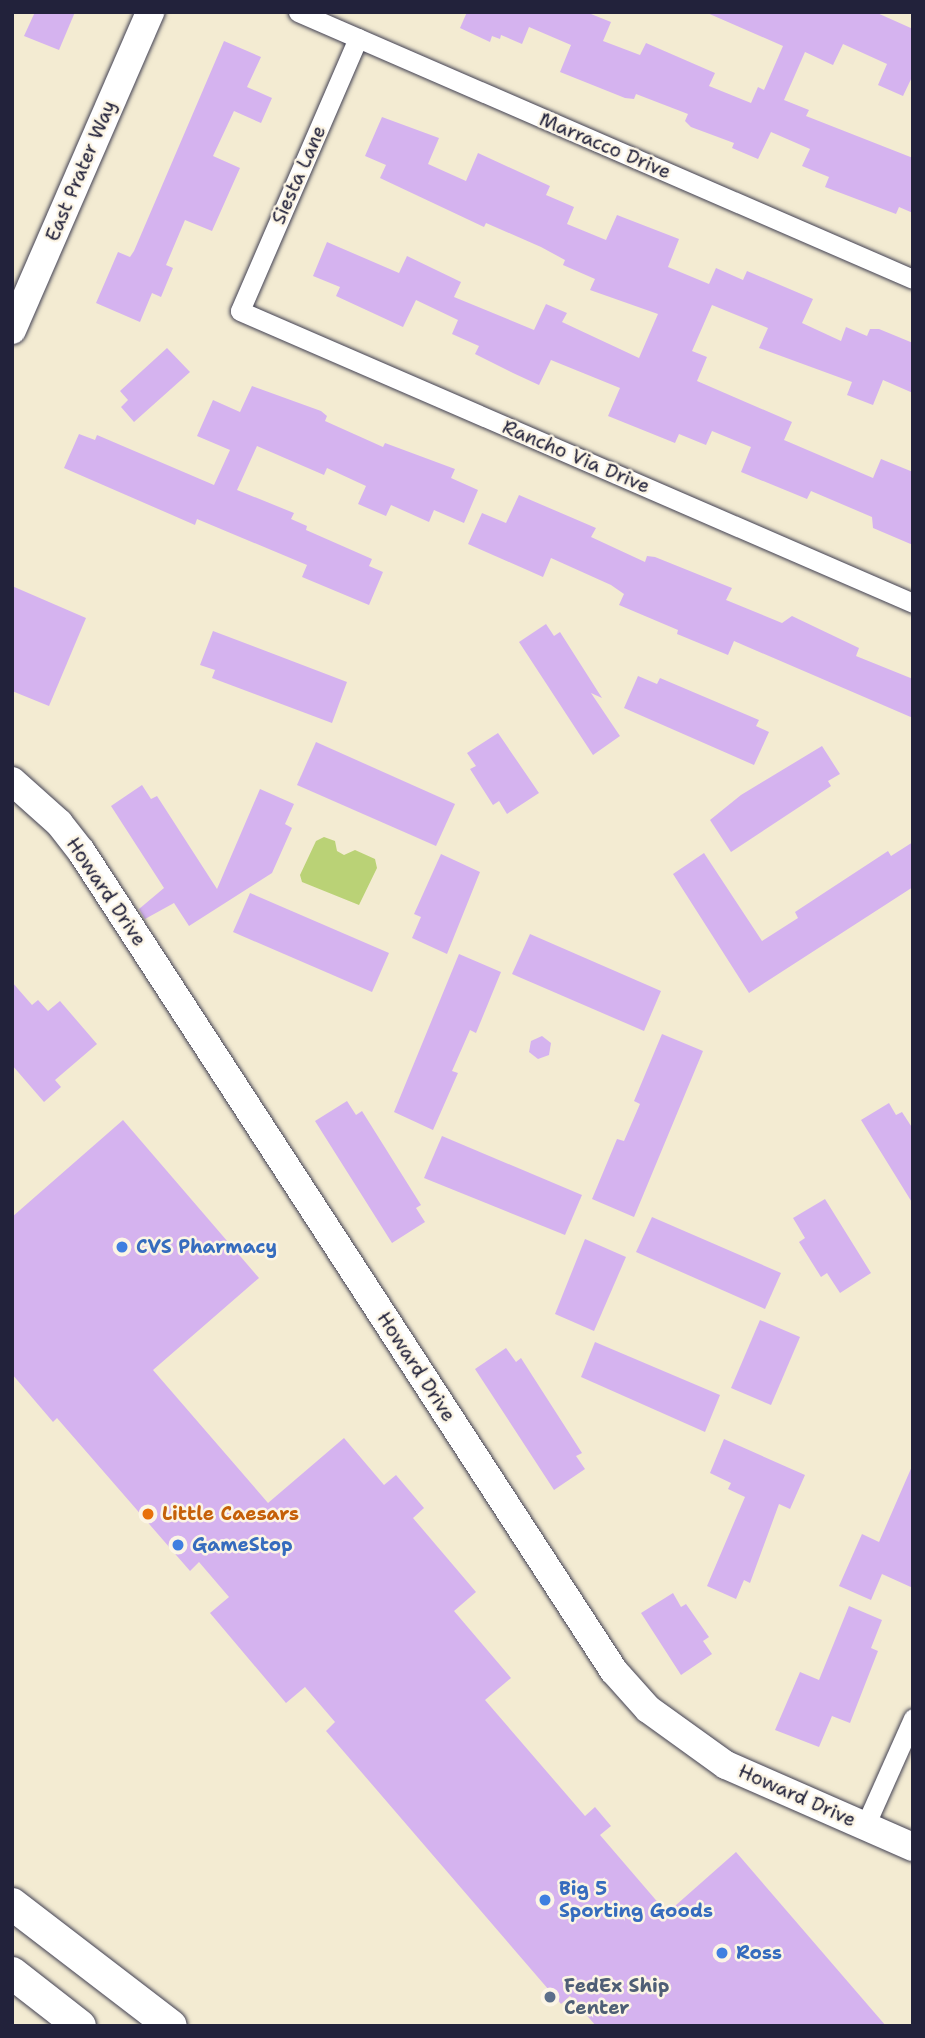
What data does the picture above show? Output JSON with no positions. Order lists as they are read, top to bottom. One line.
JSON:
{"streets":{"street":["Marracco Drive","East Prater Way","Siesta Lane","Rancho Via Drive","Howard Drive"]},"crossings":[["Marracco Drive","Siesta Lane"],["Siesta Lane","Rancho Via Drive"]],"places":["CVS Pharmacy","Little Caesars","GameStop","Big 5 Sporting Goods","Ross","FedEx Ship Center"]}
